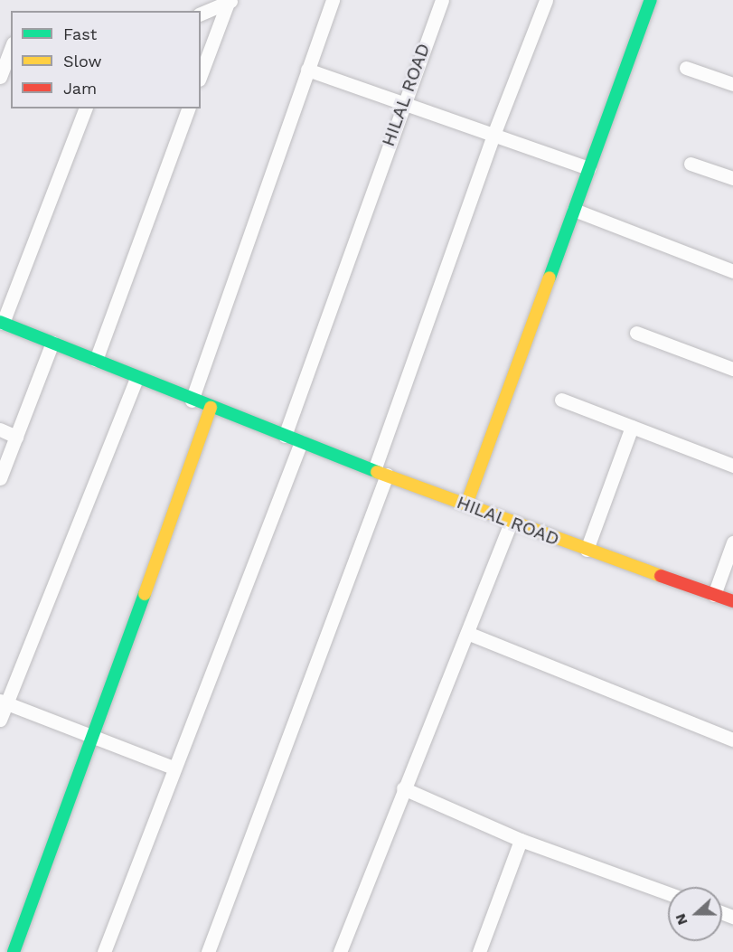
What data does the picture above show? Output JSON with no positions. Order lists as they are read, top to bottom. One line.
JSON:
{"streets":{"street":["HILAL ROAD"]},"legend":["Fast","Slow","Jam"],"north":"left"}
